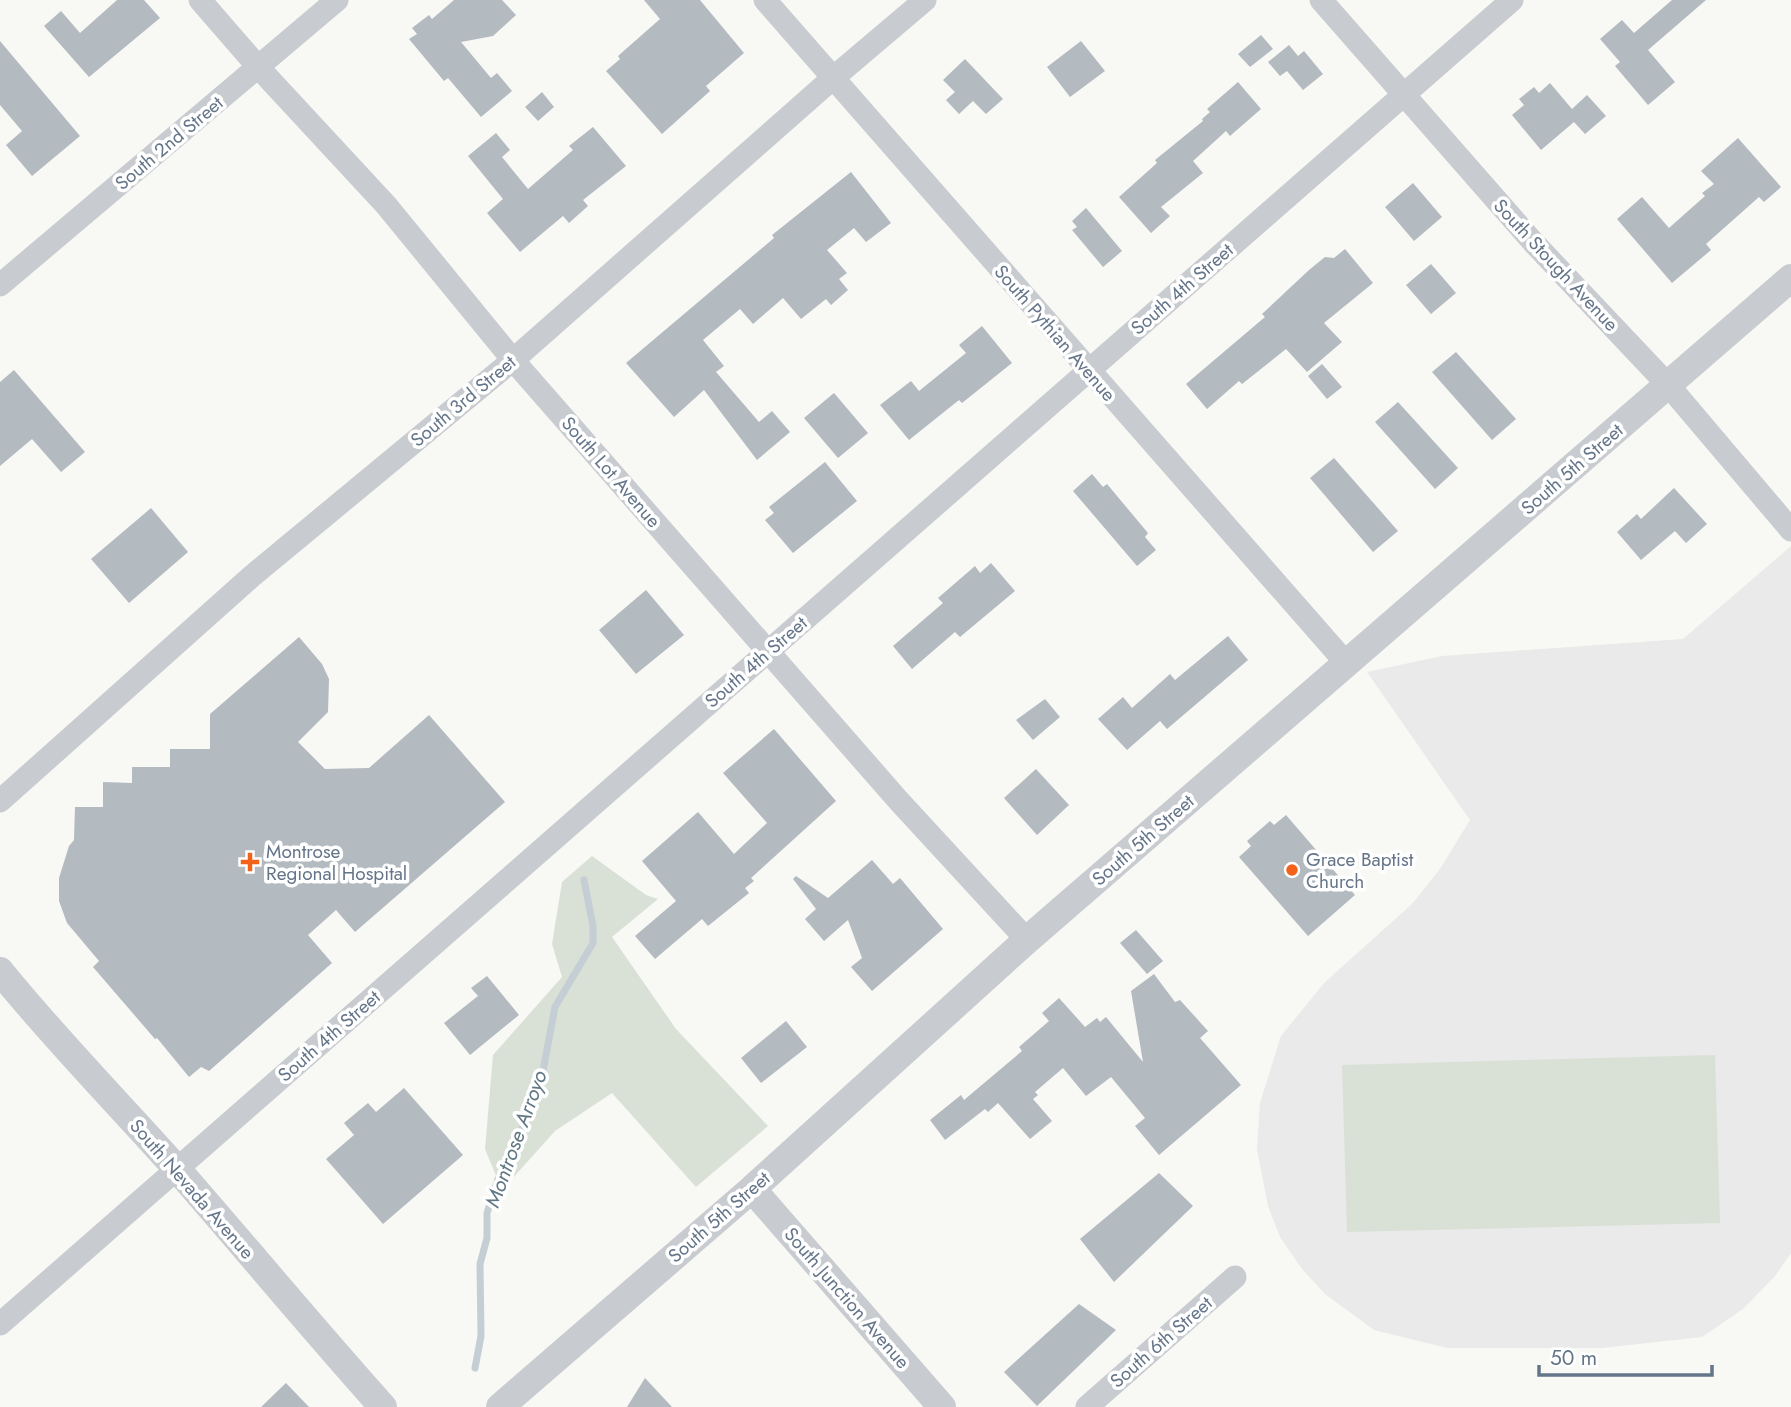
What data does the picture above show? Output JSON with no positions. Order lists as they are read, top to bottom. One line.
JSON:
{"streets":{"street":["South 2nd Street","South Stough Avenue","South 4th Street","South Pythian Avenue","South 3rd Street","South 5th Street","South Lot Avenue","South Nevada Avenue","South Junction Avenue","South 6th Street"]},"crossings":[["South 2nd Street","South Lot Avenue"],["South Stough Avenue","South 4th Street"],["South Stough Avenue","South 5th Street"],["South 4th Street","South Pythian Avenue"],["South 4th Street","South Lot Avenue"],["South 4th Street","South Nevada Avenue"],["South Pythian Avenue","South 3rd Street"],["South Pythian Avenue","South 5th Street"],["South 3rd Street","South Lot Avenue"],["South 5th Street","South Lot Avenue"],["South 5th Street","South Junction Avenue"]],"water":["Montrose Arroyo"],"places":{"health":["Montrose Regional Hospital"],"other":["Grace Baptist Church"]},"scale_bar":"50 m"}
